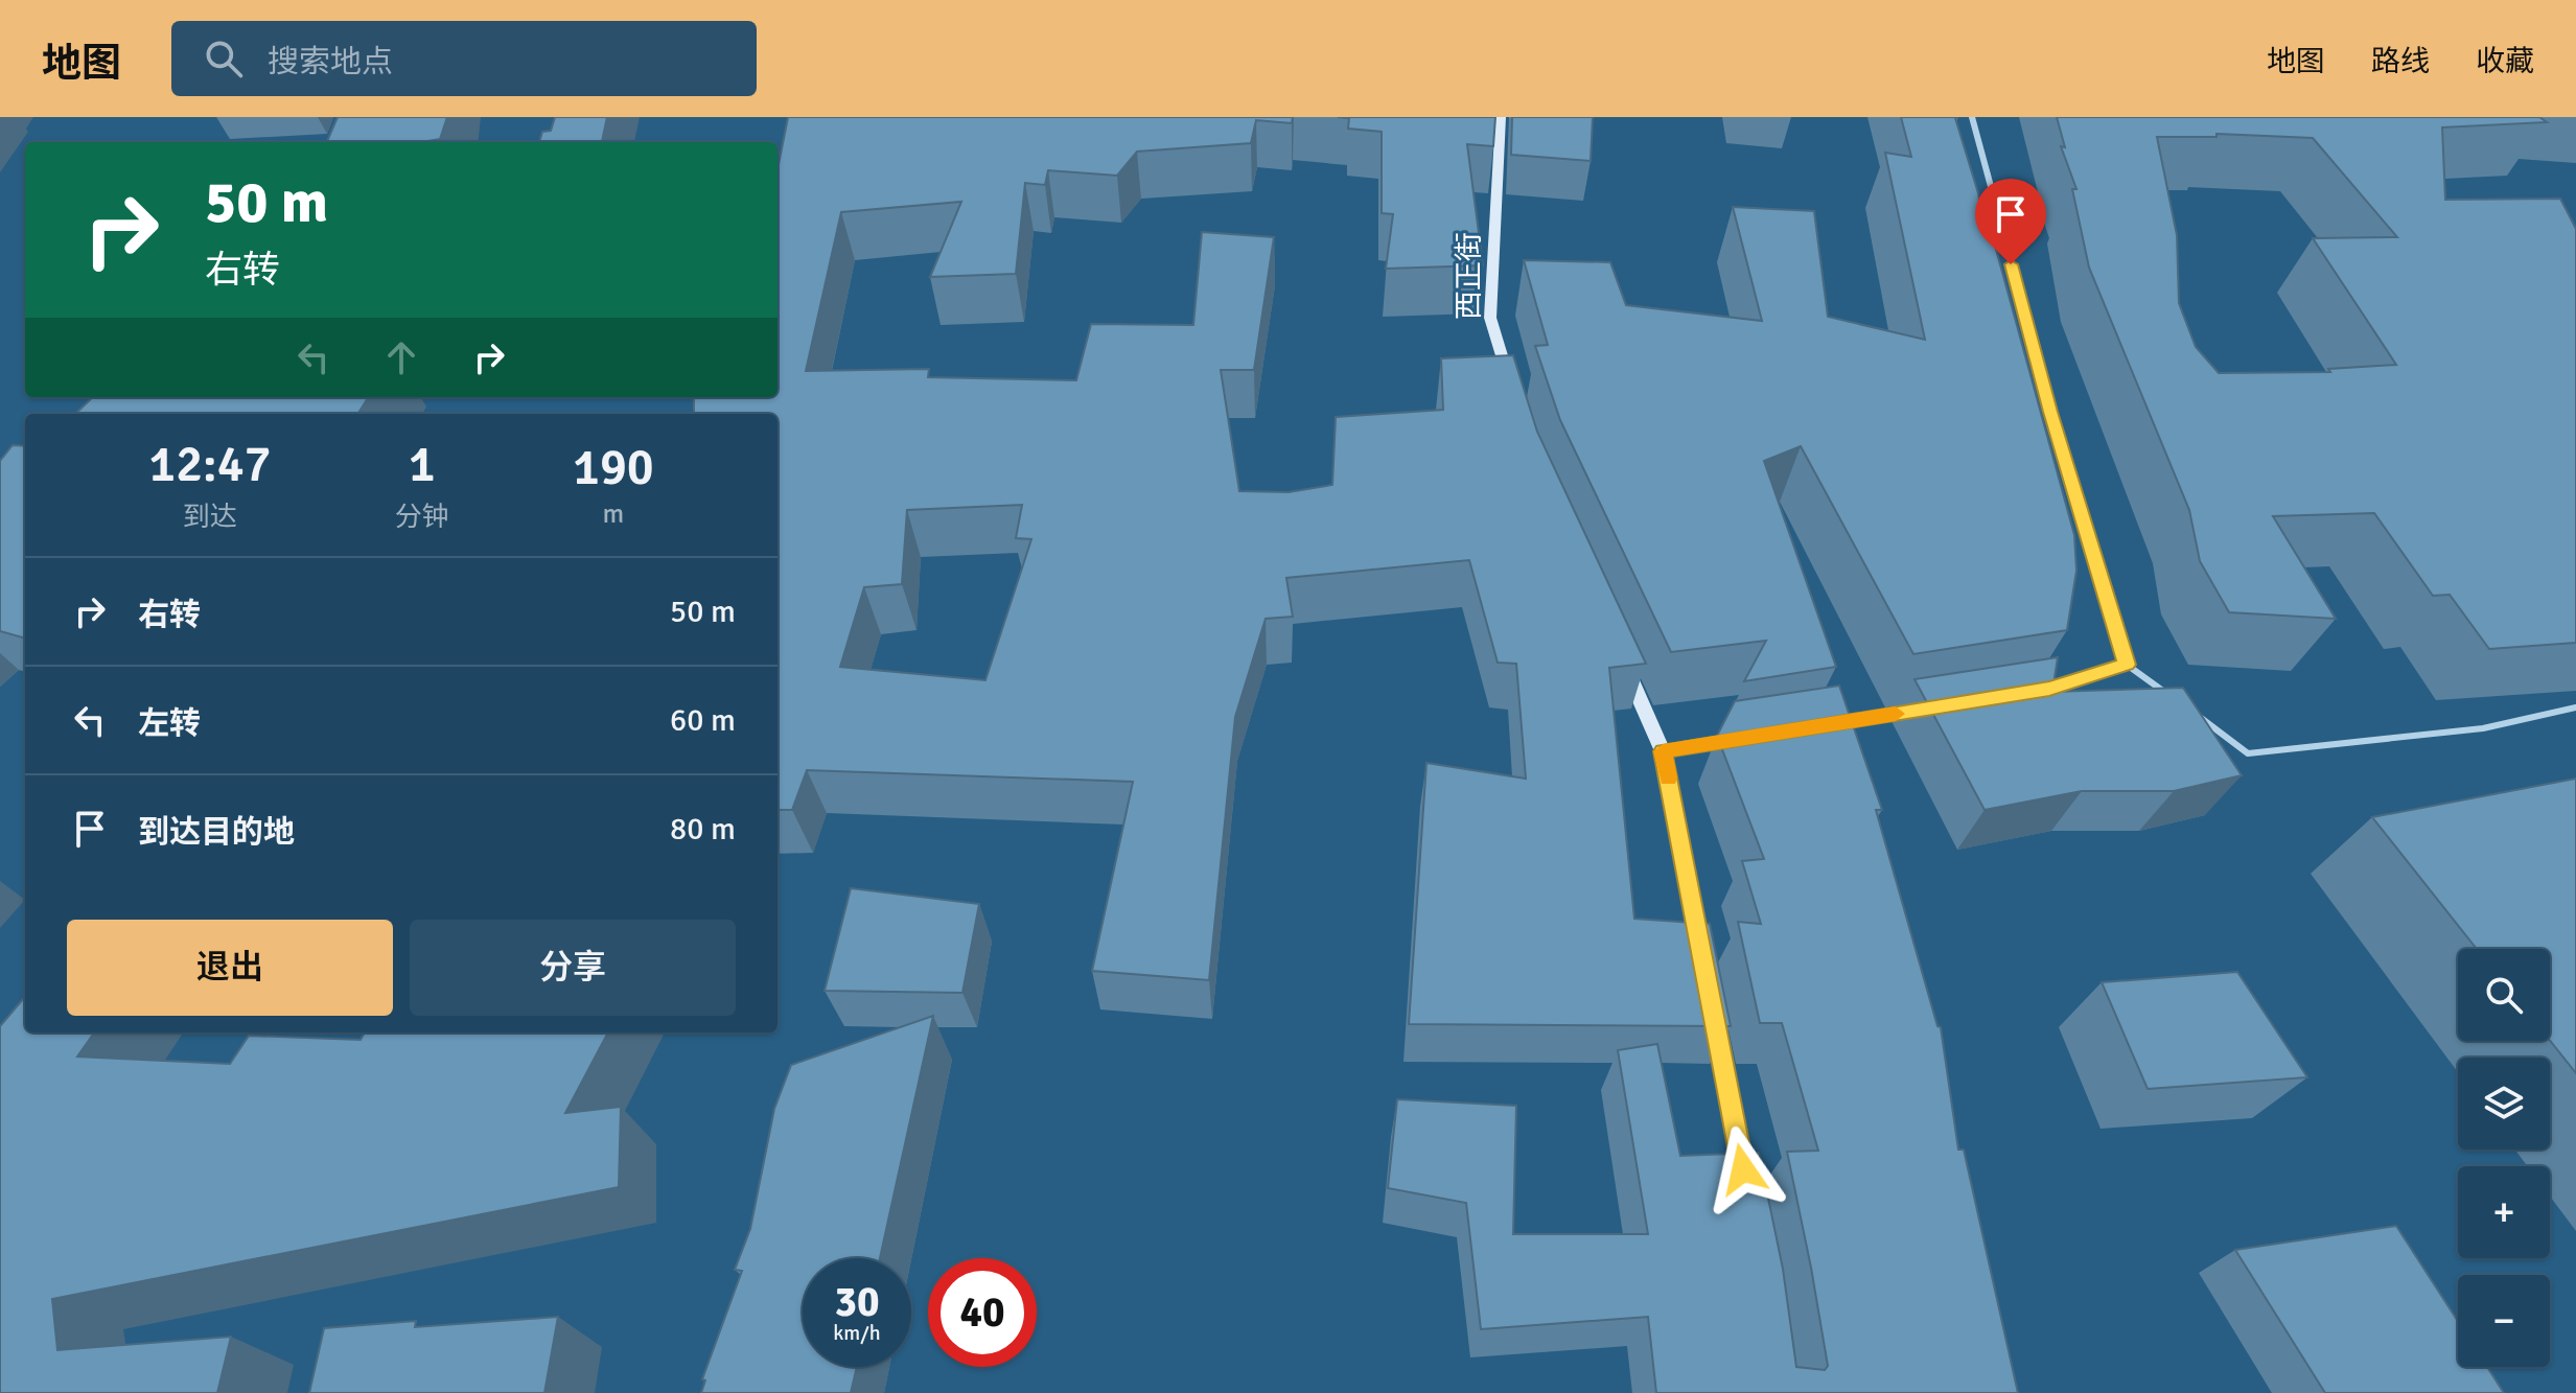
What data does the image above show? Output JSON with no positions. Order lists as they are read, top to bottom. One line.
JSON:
{"streets":{"street":["西正街"]},"page":{"header":"地图","search":"搜索地点","nav":["地图","路线","收藏"],"turn":["50 m","右转"],"eta":["12:47","到达","1","分钟","190","m"],"list":[{"name":"右转","value":"50 m"},{"name":"左转","value":"60 m"},{"name":"到达目的地","value":"80 m"}],"buttons":["退出","分享"],"map_buttons":["+","−"],"speed":"30 km/h","limit":"40"}}
